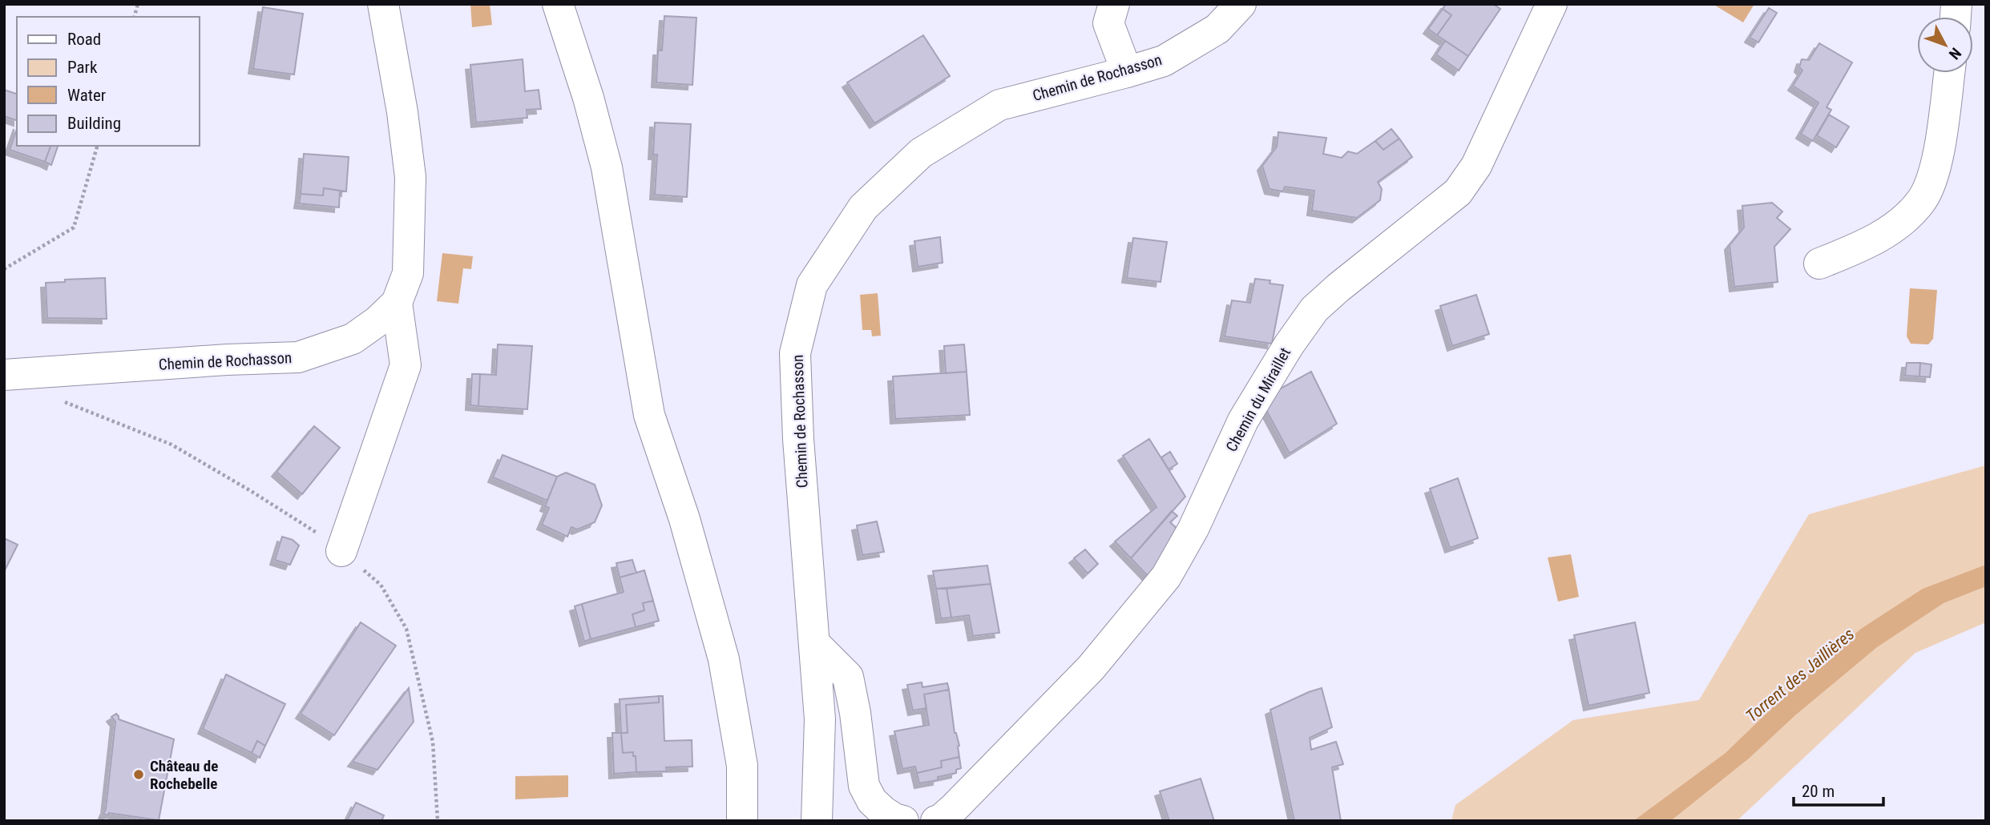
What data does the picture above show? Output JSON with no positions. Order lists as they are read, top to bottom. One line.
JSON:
{"streets":{"street":["Chemin de Rochasson","Chemin du Miraillet"]},"water":["Torrent des Jaillières"],"places":["Château de Rochebelle"],"legend":["Road","Park","Water","Building"],"scale_bar":"20 m","north":"bottom right"}
